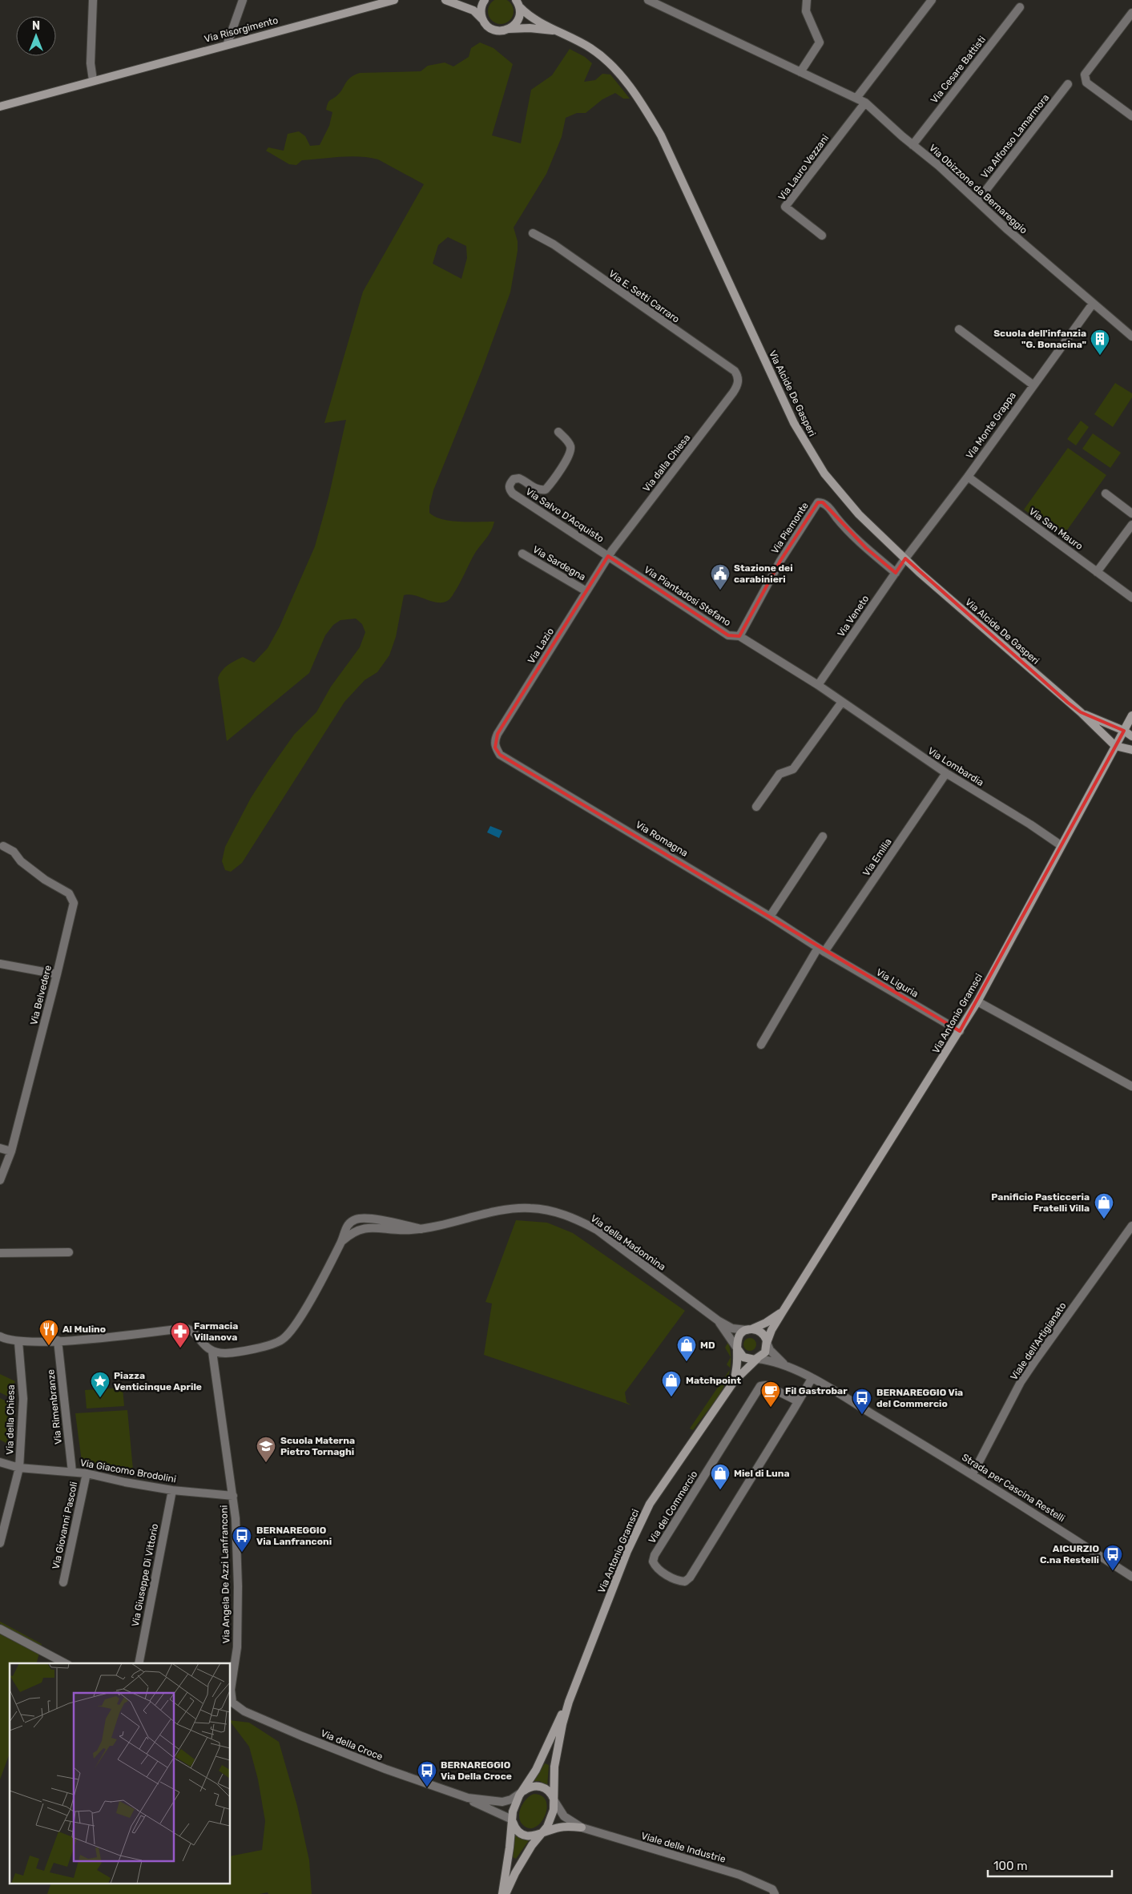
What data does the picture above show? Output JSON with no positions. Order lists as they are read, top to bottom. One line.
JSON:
{"streets":{"street":["Via Risorgimento","Via Cesare Battisti","Via Alfonso Lamarmora","Via Lauro Vezzani","Via Obizzone da Bernareggio","Via E. Setti Carraro","Via Alcide De Gasperi","Via Monte Grappa","Via dalla Chiesa","Via Salvo D'Acquisto","Via Piemonte","Via San Mauro","Via Sardegna","Via Piantadosi Stefano","Via Veneto","Via Lazio","Via Lombardia","Via Romagna","Via Emilia","Via Liguria","Via Belvedere","Via Antonio Gramsci","Via della Madonnina","Viale dell'Artigianato","Via Rimenbranze","Via della Chiesa","Via Giacomo Brodolini","Strada per Cascina Restelli","Via del Commercio","Via Giovanni Pascoli","Via Angela De Azzi Lanfranconi","Via Giuseppe Di Vittorio","Via della Croce","Viale delle Industrie"]},"crossings":[["Via Cesare Battisti","Via Obizzone da Bernareggio"],["Via Alfonso Lamarmora","Via Obizzone da Bernareggio"],["Via Lauro Vezzani","Via Obizzone da Bernareggio"],["Via Obizzone da Bernareggio","Via Monte Grappa"],["Via E. Setti Carraro","Via dalla Chiesa"],["Via Alcide De Gasperi","Via Monte Grappa"],["Via Alcide De Gasperi","Via Veneto"],["Via Alcide De Gasperi","Via Antonio Gramsci"],["Via Monte Grappa","Via San Mauro"],["Via Monte Grappa","Via Veneto"],["Via dalla Chiesa","Via Salvo D'Acquisto"],["Via dalla Chiesa","Via Piantadosi Stefano"],["Via dalla Chiesa","Via Lazio"],["Via Salvo D'Acquisto","Via Piantadosi Stefano"],["Via Salvo D'Acquisto","Via Lazio"],["Via Piemonte","Via Piantadosi Stefano"],["Via Piemonte","Via Veneto"],["Via Sardegna","Via Lazio"],["Via Piantadosi Stefano","Via Veneto"],["Via Piantadosi Stefano","Via Lazio"],["Via Piantadosi Stefano","Via Lombardia"],["Via Veneto","Via Lombardia"],["Via Lazio","Via Romagna"],["Via Lombardia","Via Emilia"],["Via Lombardia","Via Antonio Gramsci"],["Via Romagna","Via Emilia"],["Via Romagna","Via Liguria"],["Via Emilia","Via Liguria"],["Via Liguria","Via Antonio Gramsci"],["Via Antonio Gramsci","Via della Madonnina"],["Via della Madonnina","Via Angela De Azzi Lanfranconi"],["Viale dell'Artigianato","Strada per Cascina Restelli"],["Via Rimenbranze","Via Giacomo Brodolini"],["Via della Chiesa","Via Giacomo Brodolini"],["Via Giacomo Brodolini","Via Giovanni Pascoli"],["Via Giacomo Brodolini","Via Angela De Azzi Lanfranconi"],["Via Giacomo Brodolini","Via Giuseppe Di Vittorio"],["Strada per Cascina Restelli","Via del Commercio"],["Via Angela De Azzi Lanfranconi","Via della Croce"]],"places":{"building":["Scuola dell'infanzia \"G. Bonacina\""],"public building":["Stazione dei carabinieri"],"shop":["Panificio Pasticceria Fratelli Villa","MD","Matchpoint","Miel di Luna"],"restaurant":["Al Mulino"],"pharmacy":["Farmacia Villanova"],"place":["Piazza Venticinque Aprile"],"cafe":["Fil Gastrobar"],"bus stop":["BERNAREGGIO Via del Commercio","BERNAREGGIO Via Lanfranconi","AICURZIO C.na Restelli","BERNAREGGIO Via Della Croce"],"school or university":["Scuola Materna Pietro Tornaghi"]},"scale_bar":"100 m","north":"top"}
